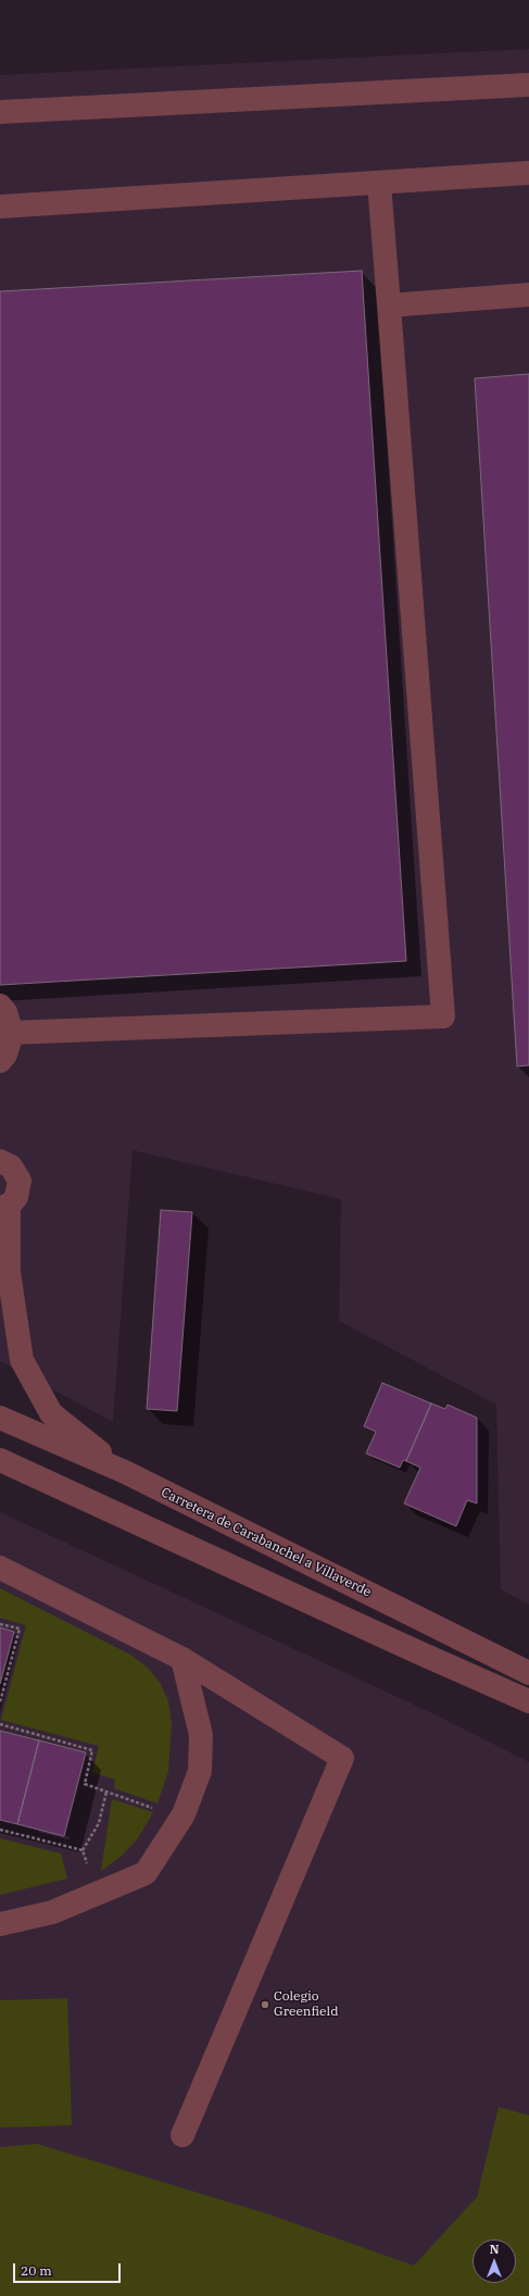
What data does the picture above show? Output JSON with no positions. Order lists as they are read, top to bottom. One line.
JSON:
{"streets":{"street":["Carretera de Carabanchel a Villaverde"]},"places":["Colegio Greenfield"],"scale_bar":"20 m","north":"top"}
